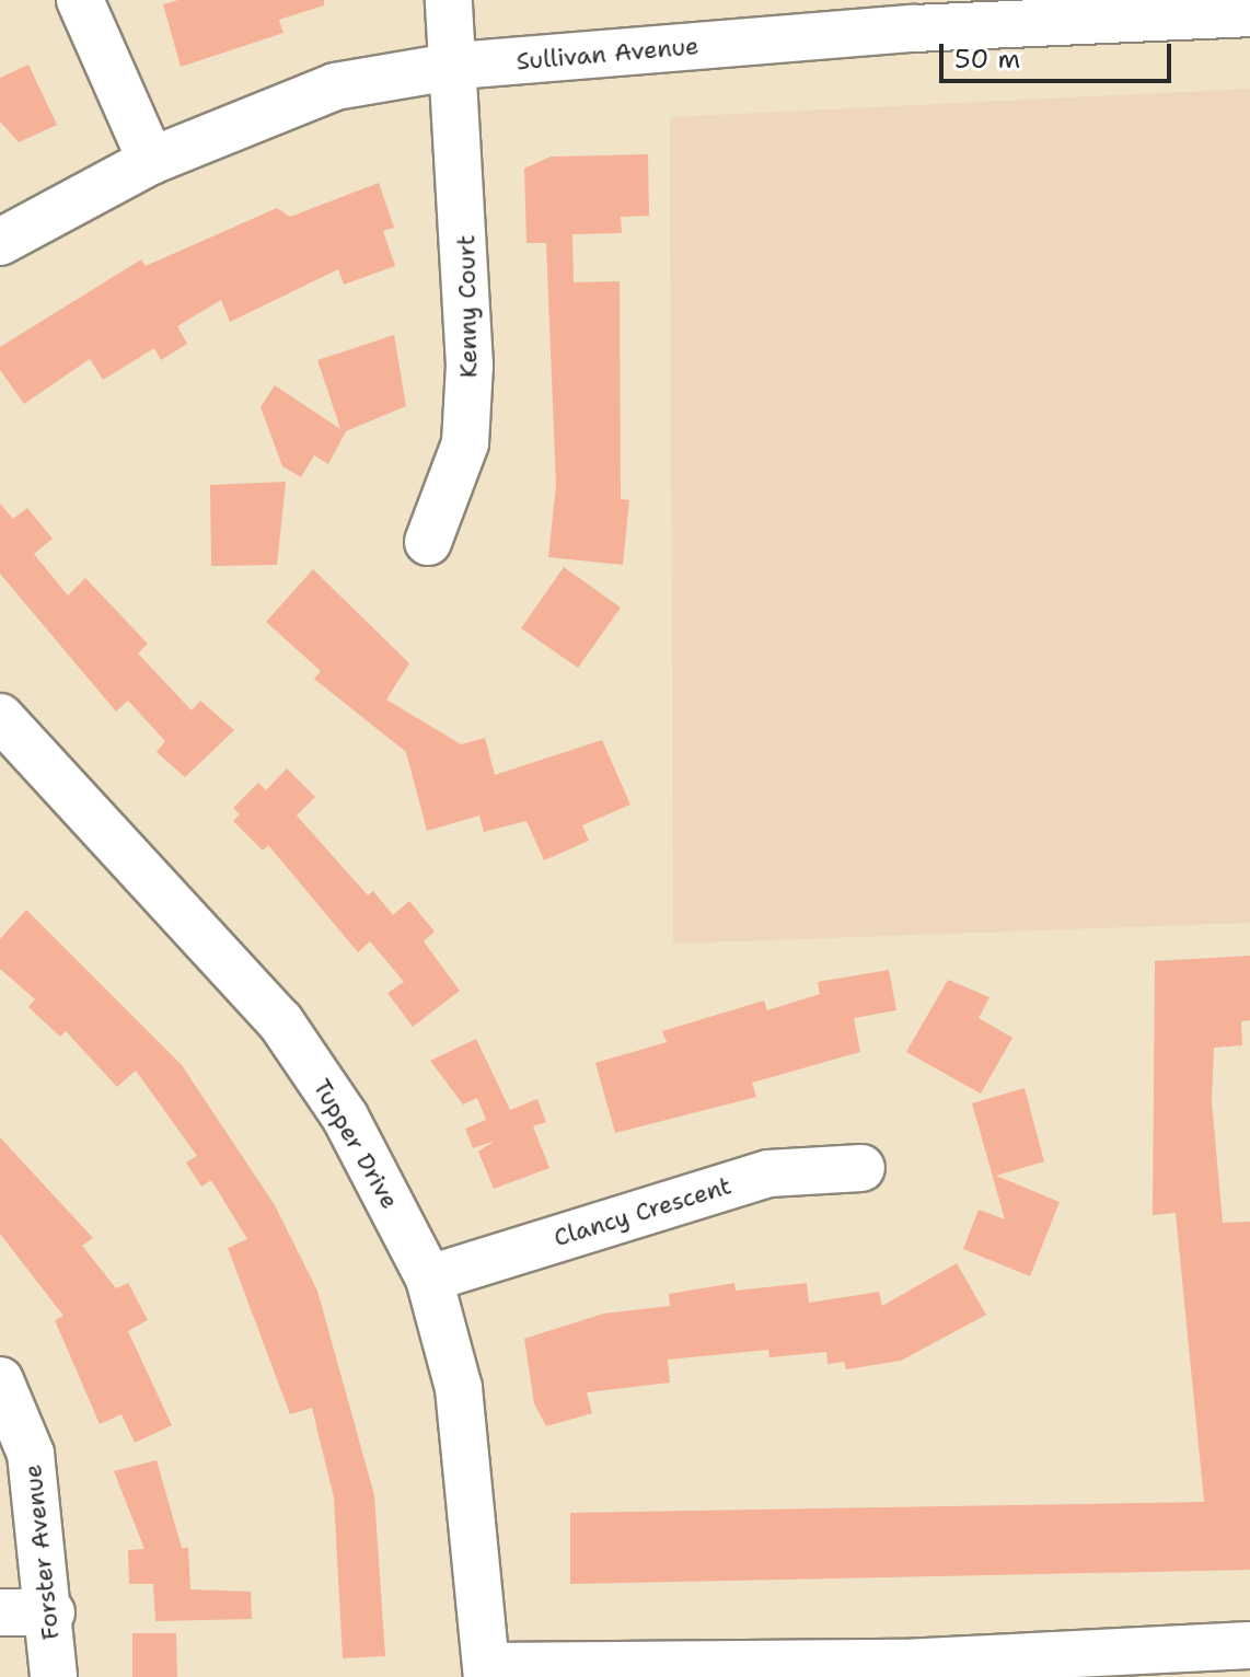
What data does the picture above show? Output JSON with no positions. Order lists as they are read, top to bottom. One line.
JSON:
{"streets":{"street":["Sullivan Avenue","Kenny Court","Tupper Drive","Clancy Crescent","Forster Avenue"]},"crossings":[["Sullivan Avenue","Kenny Court"],["Tupper Drive","Clancy Crescent"]],"scale_bar":"50 m"}
